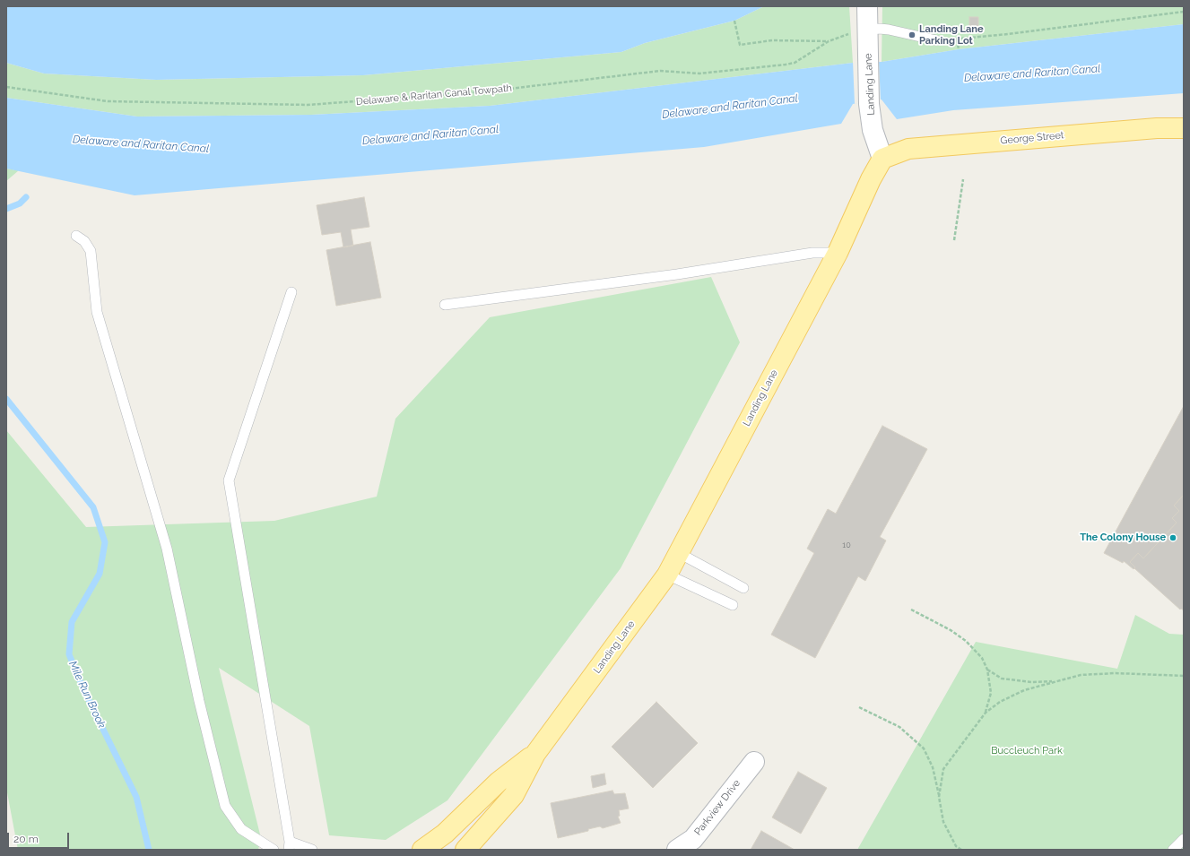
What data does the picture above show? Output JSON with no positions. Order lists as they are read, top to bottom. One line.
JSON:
{"streets":{"main road":["Landing Lane","George Street"],"street":["Parkview Drive"],"path":["Delaware & Raritan Canal Towpath"]},"crossings":[["Landing Lane","Delaware & Raritan Canal Towpath"],["Landing Lane","George Street"]],"water":["Delaware and Raritan Canal","Mile Run Brook"],"parks":["Buccleuch Park"],"places":["Landing Lane Parking Lot","The Colony House"],"house_numbers":["10"],"scale_bar":"20 m"}
